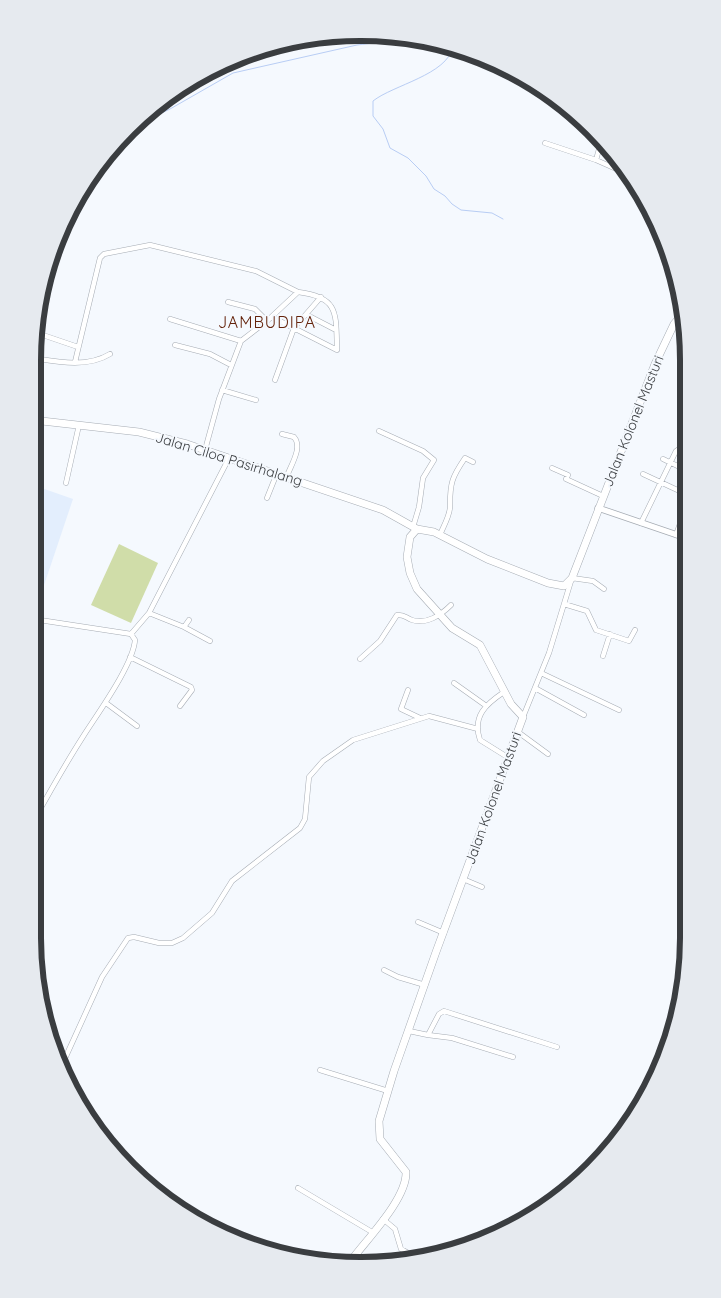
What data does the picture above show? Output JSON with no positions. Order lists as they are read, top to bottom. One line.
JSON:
{"streets":{"main road":["Jalan Kolonel Masturi","Jalan Ciloa Pasirhalang"]},"crossings":[["Jalan Kolonel Masturi","Jalan Ciloa Pasirhalang"]],"districts":["JAMBUDIPA"]}
